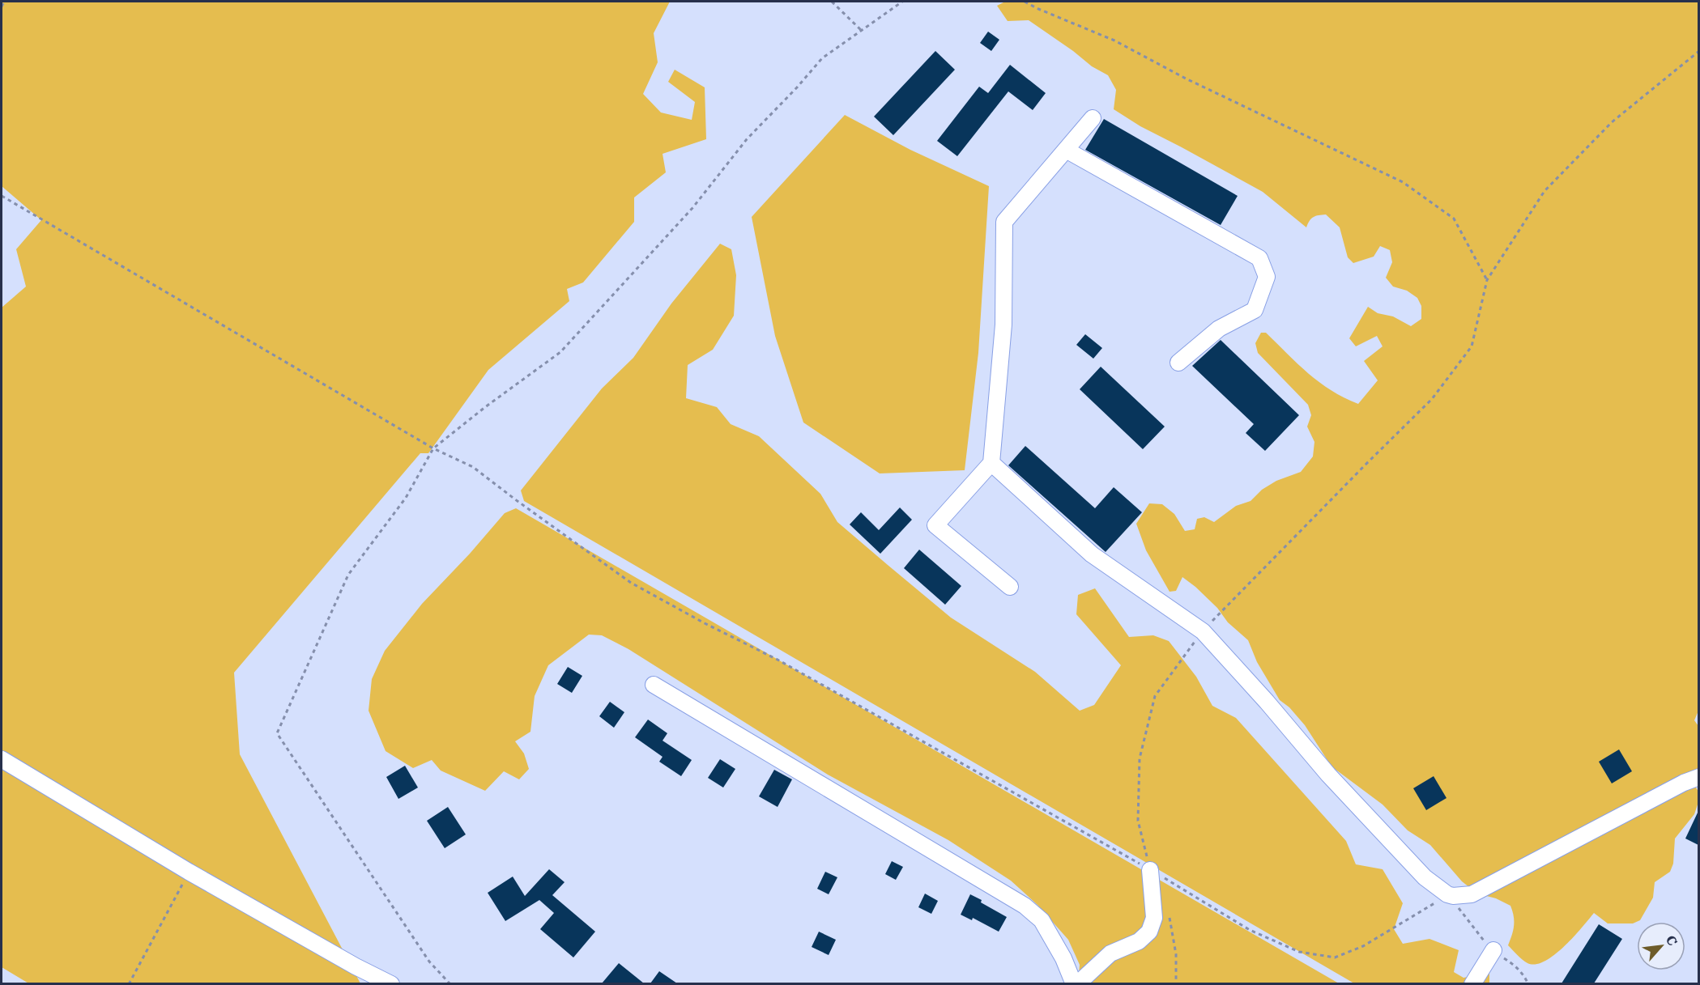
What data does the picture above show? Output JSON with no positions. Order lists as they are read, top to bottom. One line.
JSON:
{"north":"top right"}
